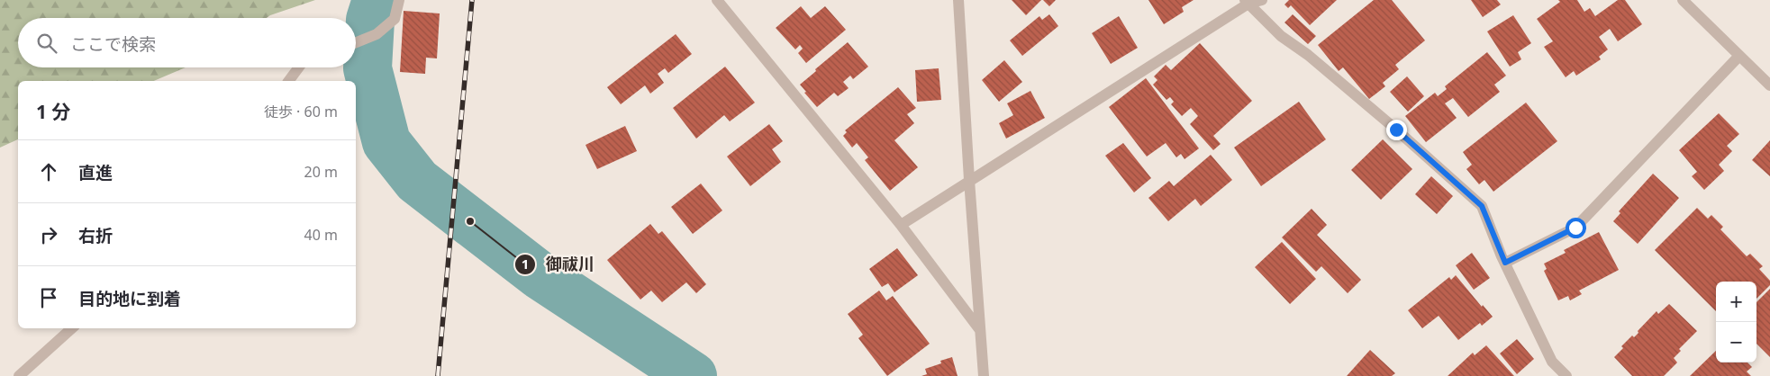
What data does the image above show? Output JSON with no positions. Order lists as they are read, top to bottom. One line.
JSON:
{"places":["御祓川"],"page":{"search":"ここで検索","heading":["1 分","徒歩 · 60 m"],"list":[["直進","20 m"],["右折","40 m"],"目的地に到着"],"map_buttons":["+","−"]}}
